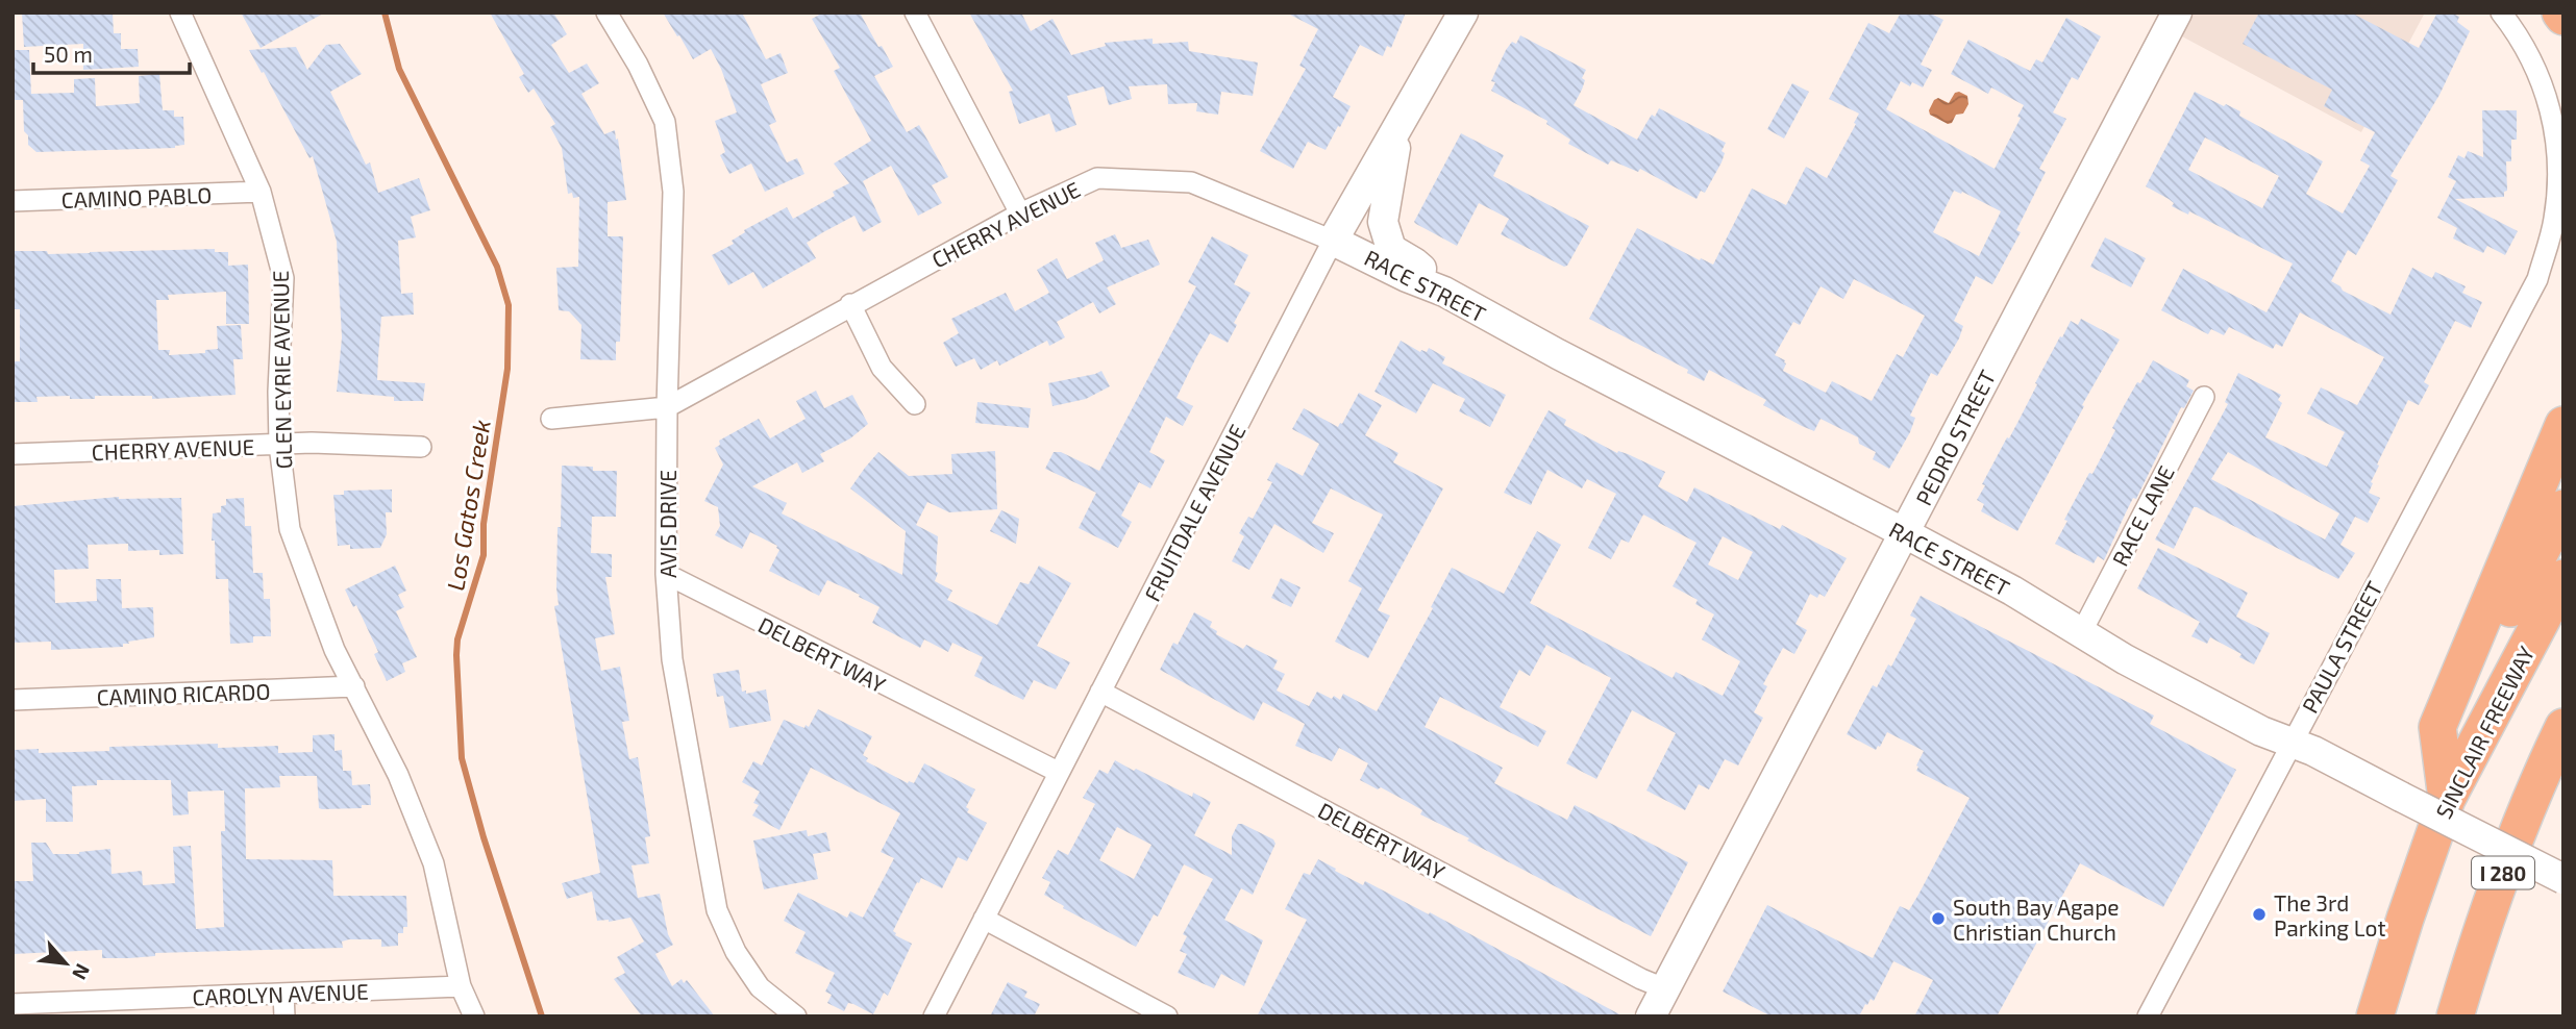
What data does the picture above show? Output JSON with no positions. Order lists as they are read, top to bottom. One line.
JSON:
{"streets":{"highway":["SINCLAIR FREEWAY","I 280"],"street":["CAMINO PABLO","CHERRY AVENUE","RACE STREET","GLEN EYRIE AVENUE","PEDRO STREET","FRUITDALE AVENUE","RACE LANE","AVIS DRIVE","PAULA STREET","DELBERT WAY","CAMINO RICARDO","CAROLYN AVENUE"]},"crossings":[["CAMINO PABLO","GLEN EYRIE AVENUE"],["CHERRY AVENUE","RACE STREET"],["CHERRY AVENUE","GLEN EYRIE AVENUE"],["CHERRY AVENUE","FRUITDALE AVENUE"],["CHERRY AVENUE","AVIS DRIVE"],["RACE STREET","PEDRO STREET"],["RACE STREET","FRUITDALE AVENUE"],["RACE STREET","RACE LANE"],["RACE STREET","PAULA STREET"],["GLEN EYRIE AVENUE","CAMINO RICARDO"],["GLEN EYRIE AVENUE","CAROLYN AVENUE"],["PEDRO STREET","DELBERT WAY"],["FRUITDALE AVENUE","DELBERT WAY"],["AVIS DRIVE","DELBERT WAY"]],"water":["Los Gatos Creek"],"places":["The 3rd Parking Lot","South Bay Agape Christian Church"],"scale_bar":"50 m","north":"bottom right"}
